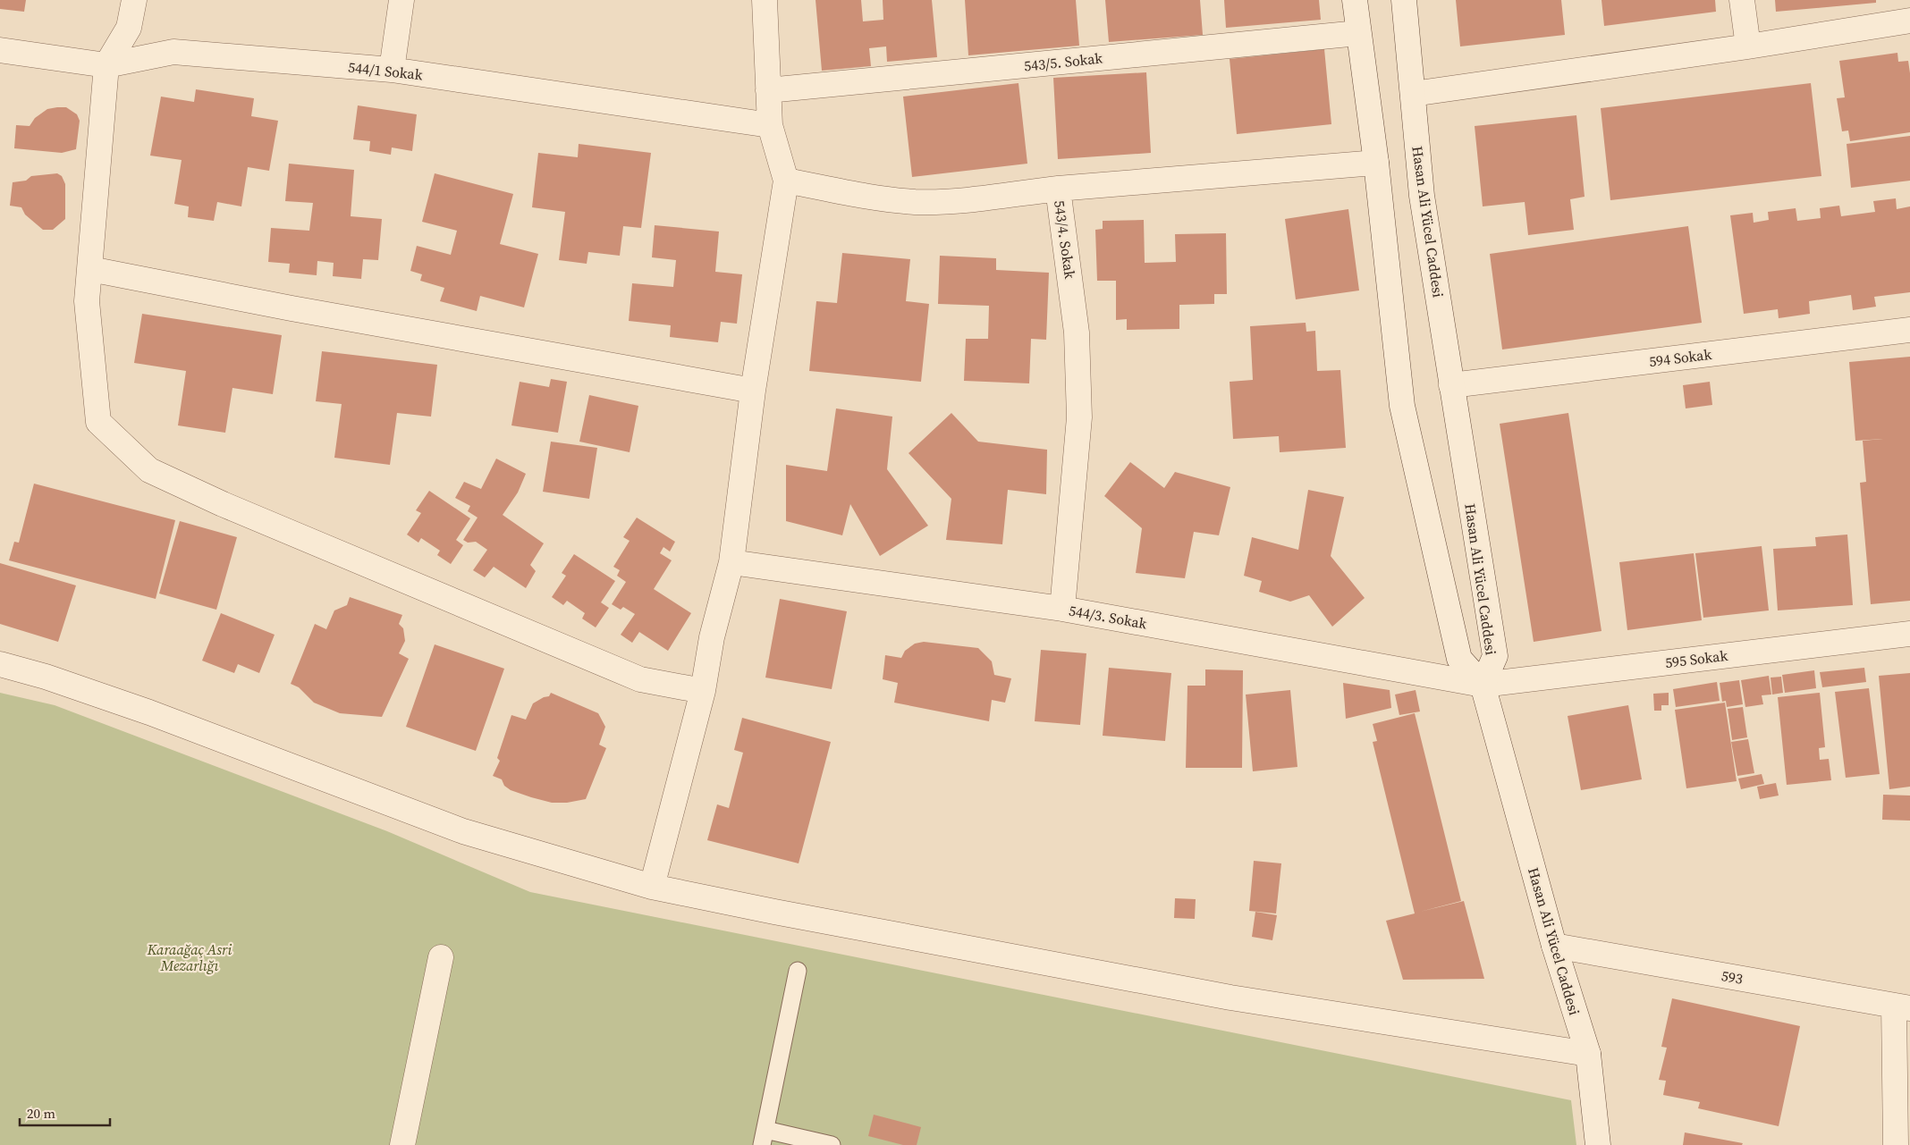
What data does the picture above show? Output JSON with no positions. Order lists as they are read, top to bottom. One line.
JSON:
{"streets":{"street":["543/5. Sokak","544/1 Sokak","Hasan Ali Yücel Caddesi","543/4. Sokak","594 Sokak","544/3. Sokak","595 Sokak","593"]},"crossings":[["Hasan Ali Yücel Caddesi","594 Sokak"],["Hasan Ali Yücel Caddesi","544/3. Sokak"],["Hasan Ali Yücel Caddesi","595 Sokak"],["Hasan Ali Yücel Caddesi","593"],["543/4. Sokak","544/3. Sokak"],["544/3. Sokak","595 Sokak"]],"parks":["Karaağaç Asri Mezarlığı"],"scale_bar":"20 m"}
